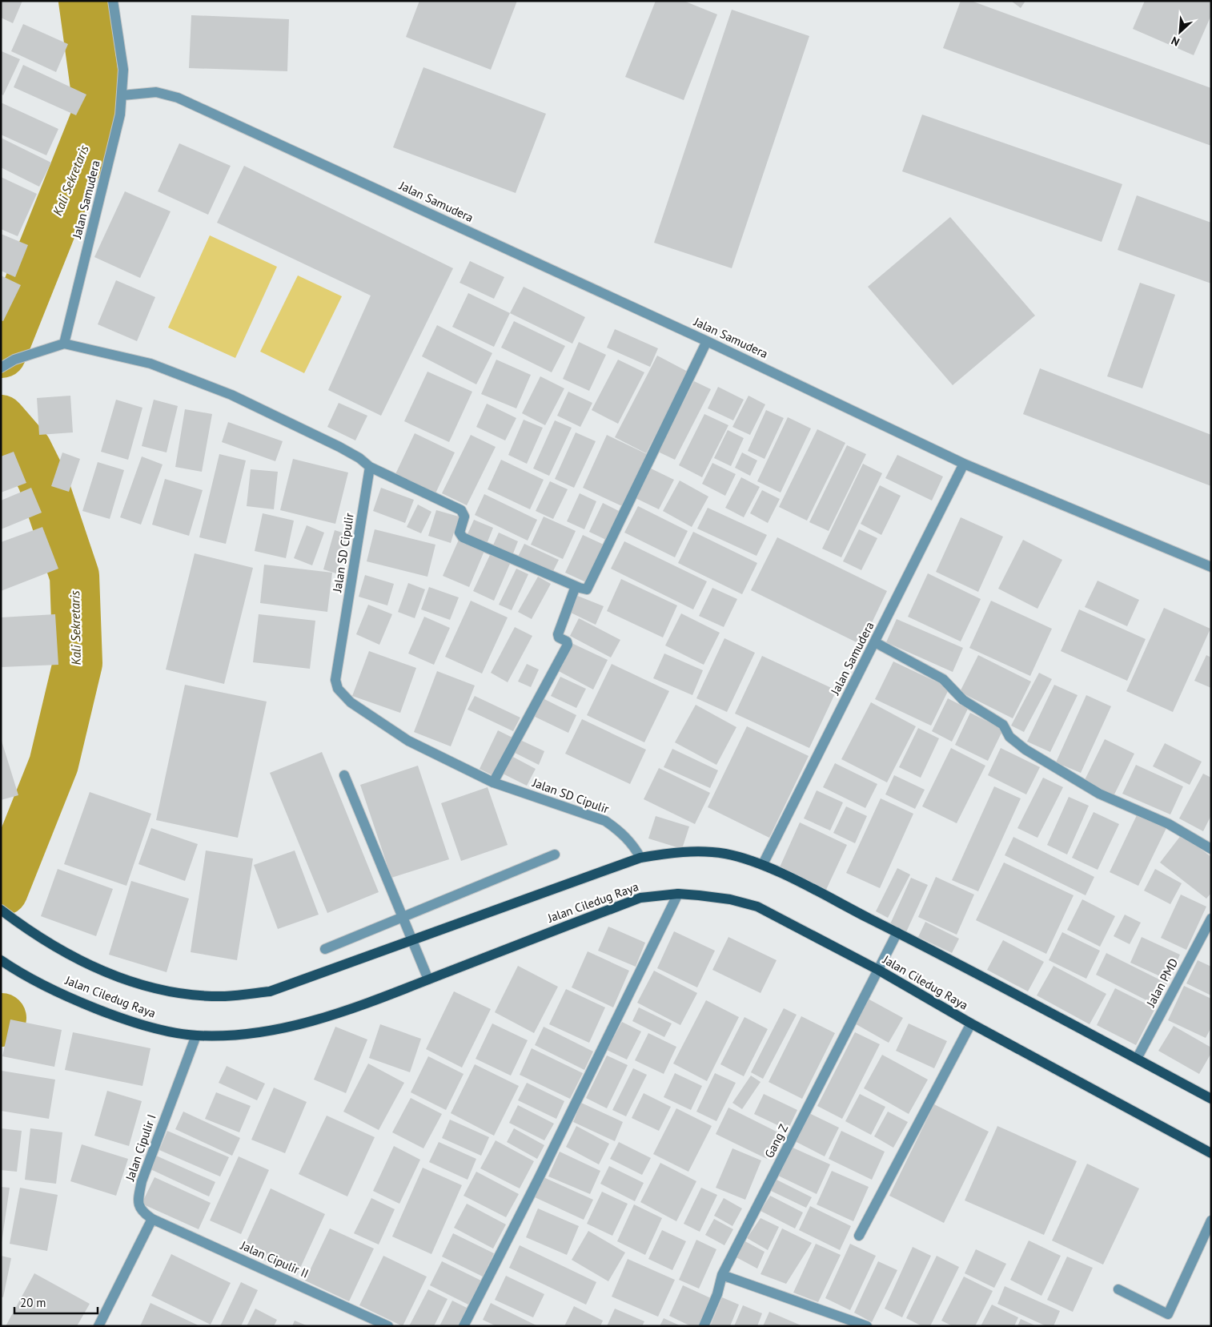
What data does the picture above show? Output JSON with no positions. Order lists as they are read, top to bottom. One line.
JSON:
{"streets":{"main road":["Jalan Ciledug Raya"],"street":["Jalan Samudera","Jalan SD Cipulir","Jalan PMD","Gang Z","Jalan Cipulir I","Jalan Cipulir II"]},"crossings":[["Jalan Samudera","Jalan Ciledug Raya"],["Jalan SD Cipulir","Jalan Ciledug Raya"],["Jalan Ciledug Raya","Jalan PMD"],["Jalan Ciledug Raya","Gang Z"],["Jalan Ciledug Raya","Jalan Cipulir I"],["Jalan Cipulir I","Jalan Cipulir II"]],"water":["Kali Sekretaris"],"scale_bar":"20 m","north":"bottom left"}
